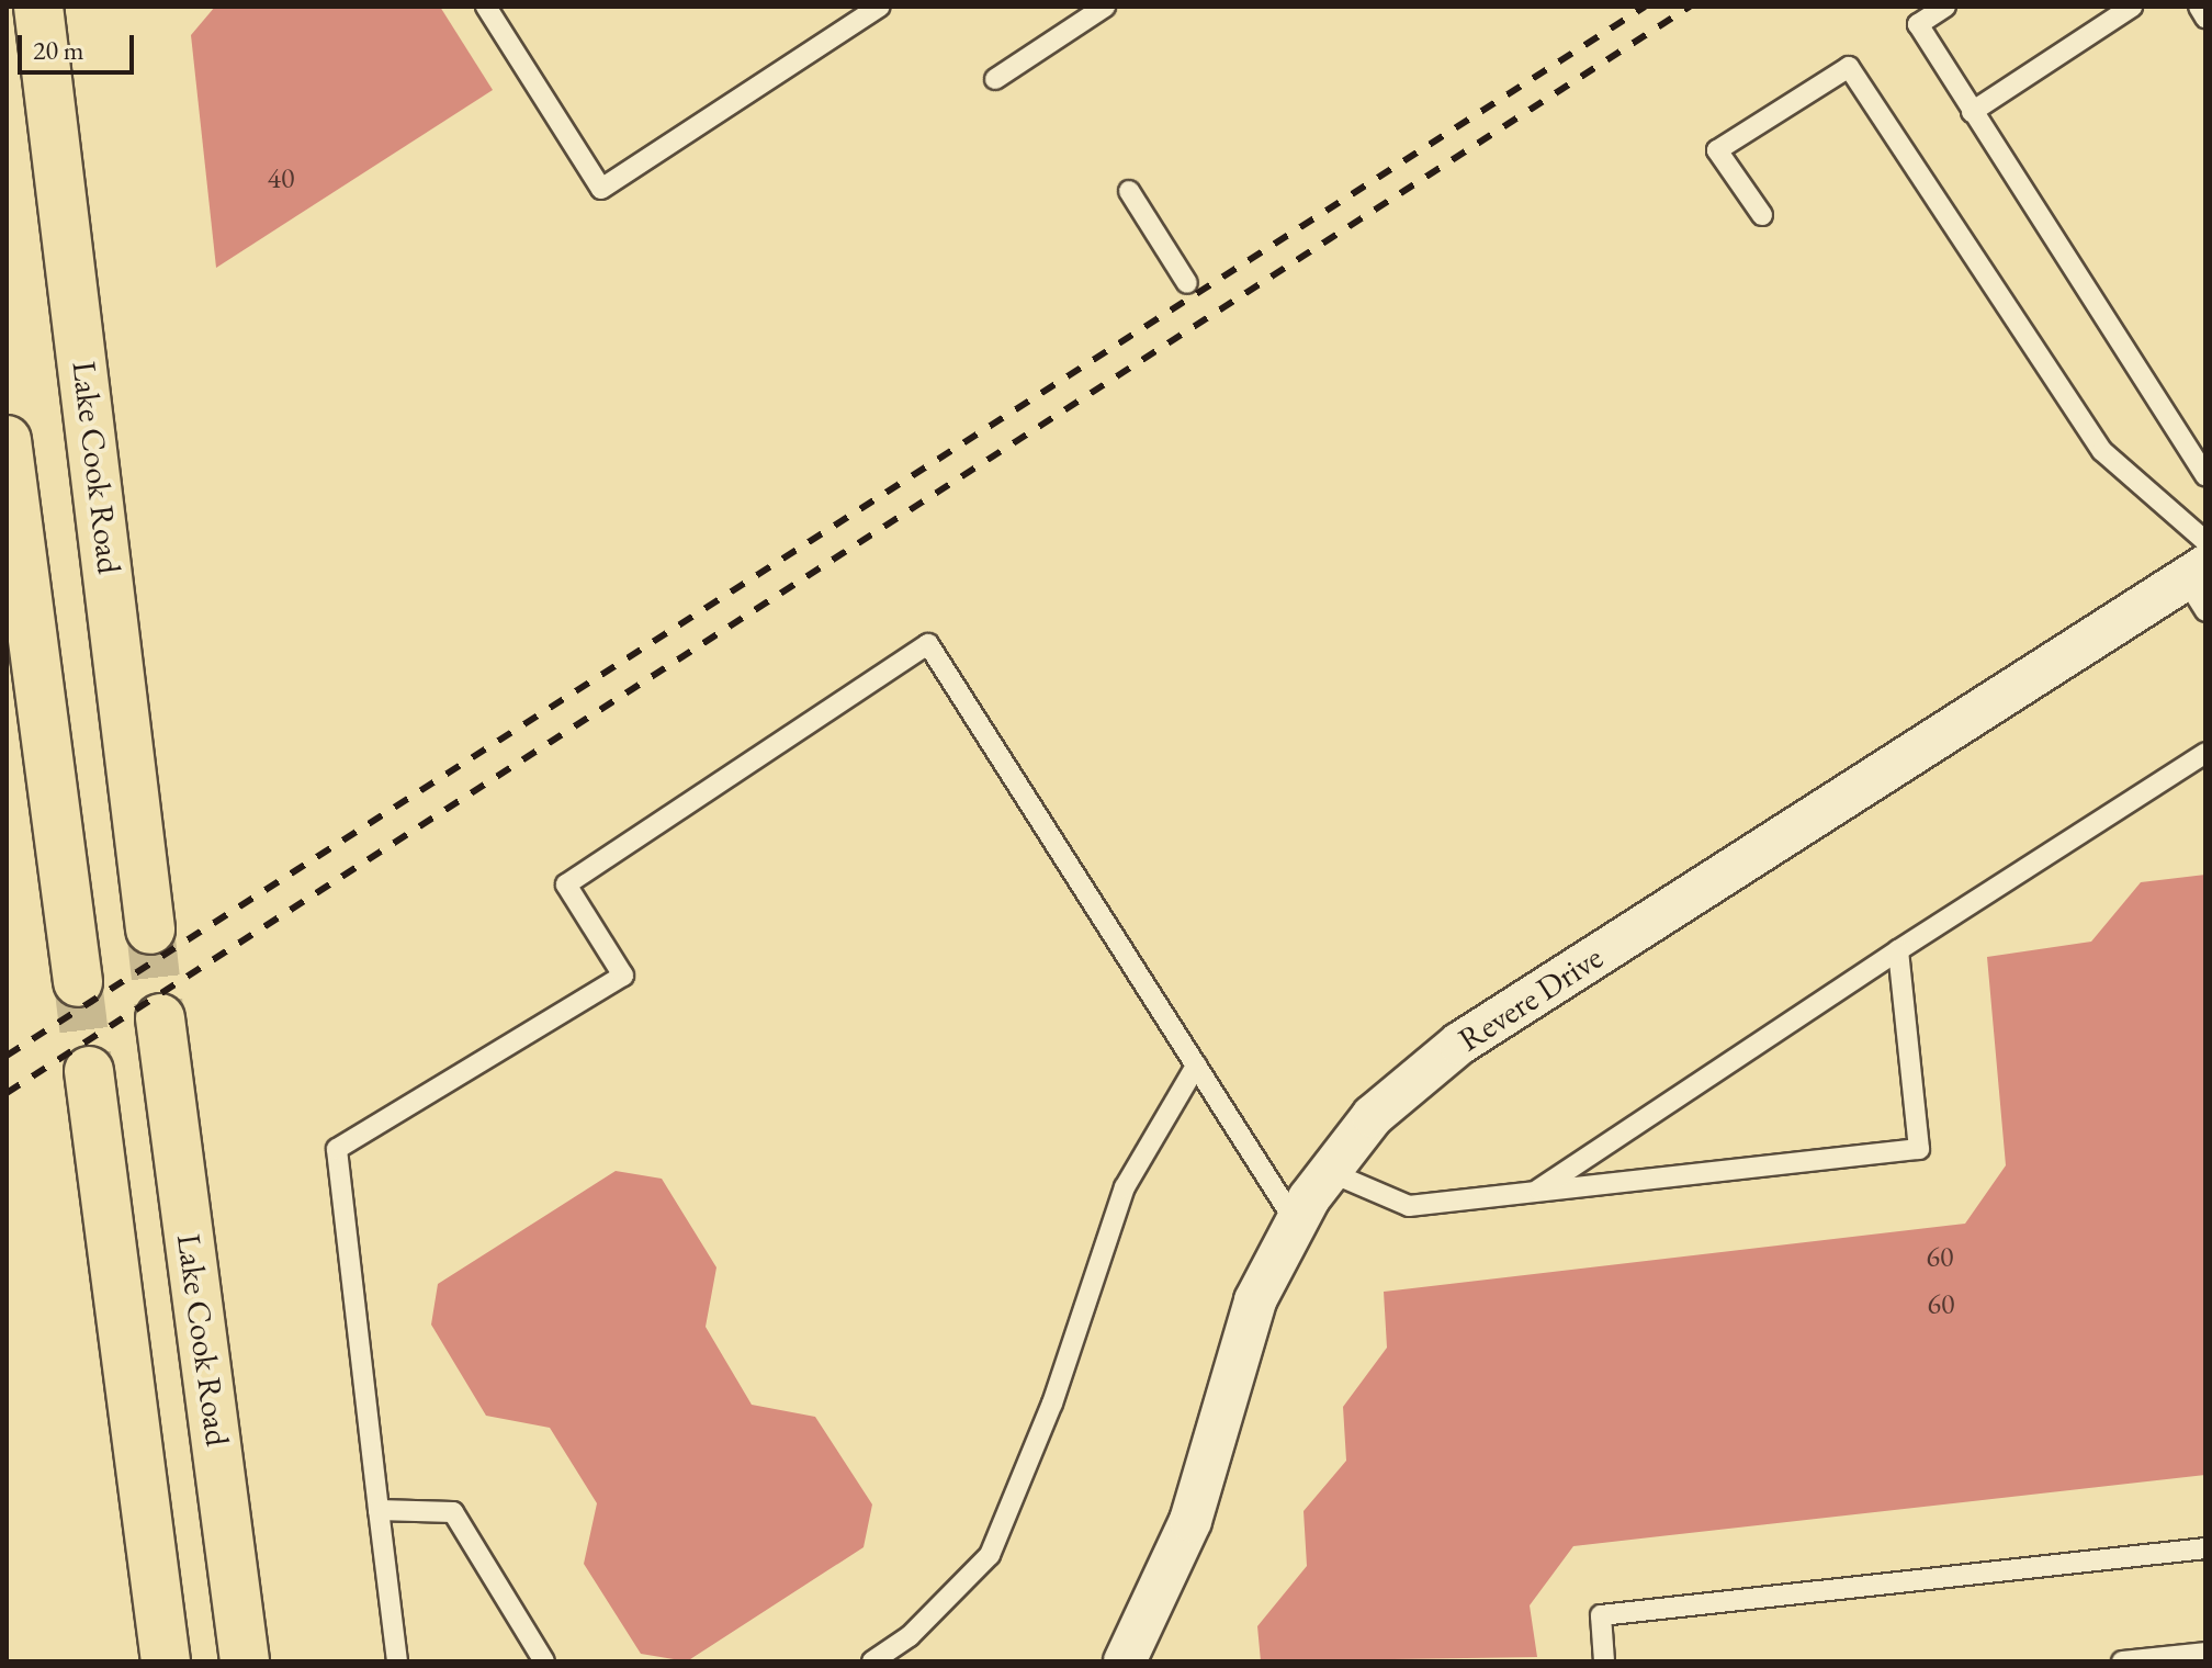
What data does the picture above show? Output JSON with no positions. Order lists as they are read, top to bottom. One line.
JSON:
{"streets":{"main road":["Lake Cook Road"],"street":["Revere Drive"]},"house_numbers":["40","60","60"],"scale_bar":"20 m"}
